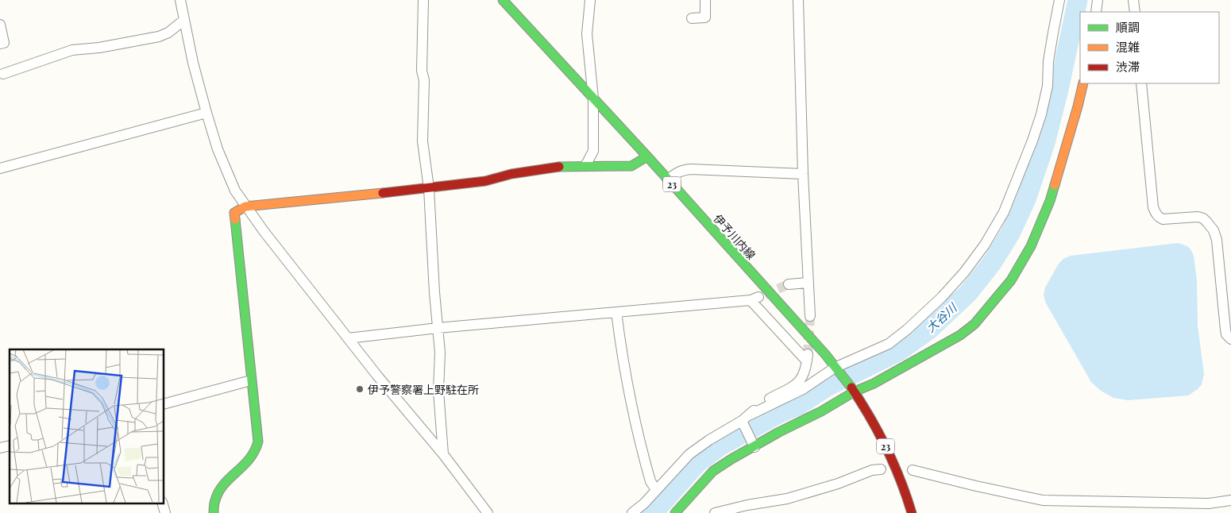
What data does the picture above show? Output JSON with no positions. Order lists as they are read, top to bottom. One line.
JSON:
{"streets":{"street":["23","伊予川内線"]},"water":["大谷川"],"places":["伊予警察署上野駐在所"],"legend":["順調","混雑","渋滞"]}
